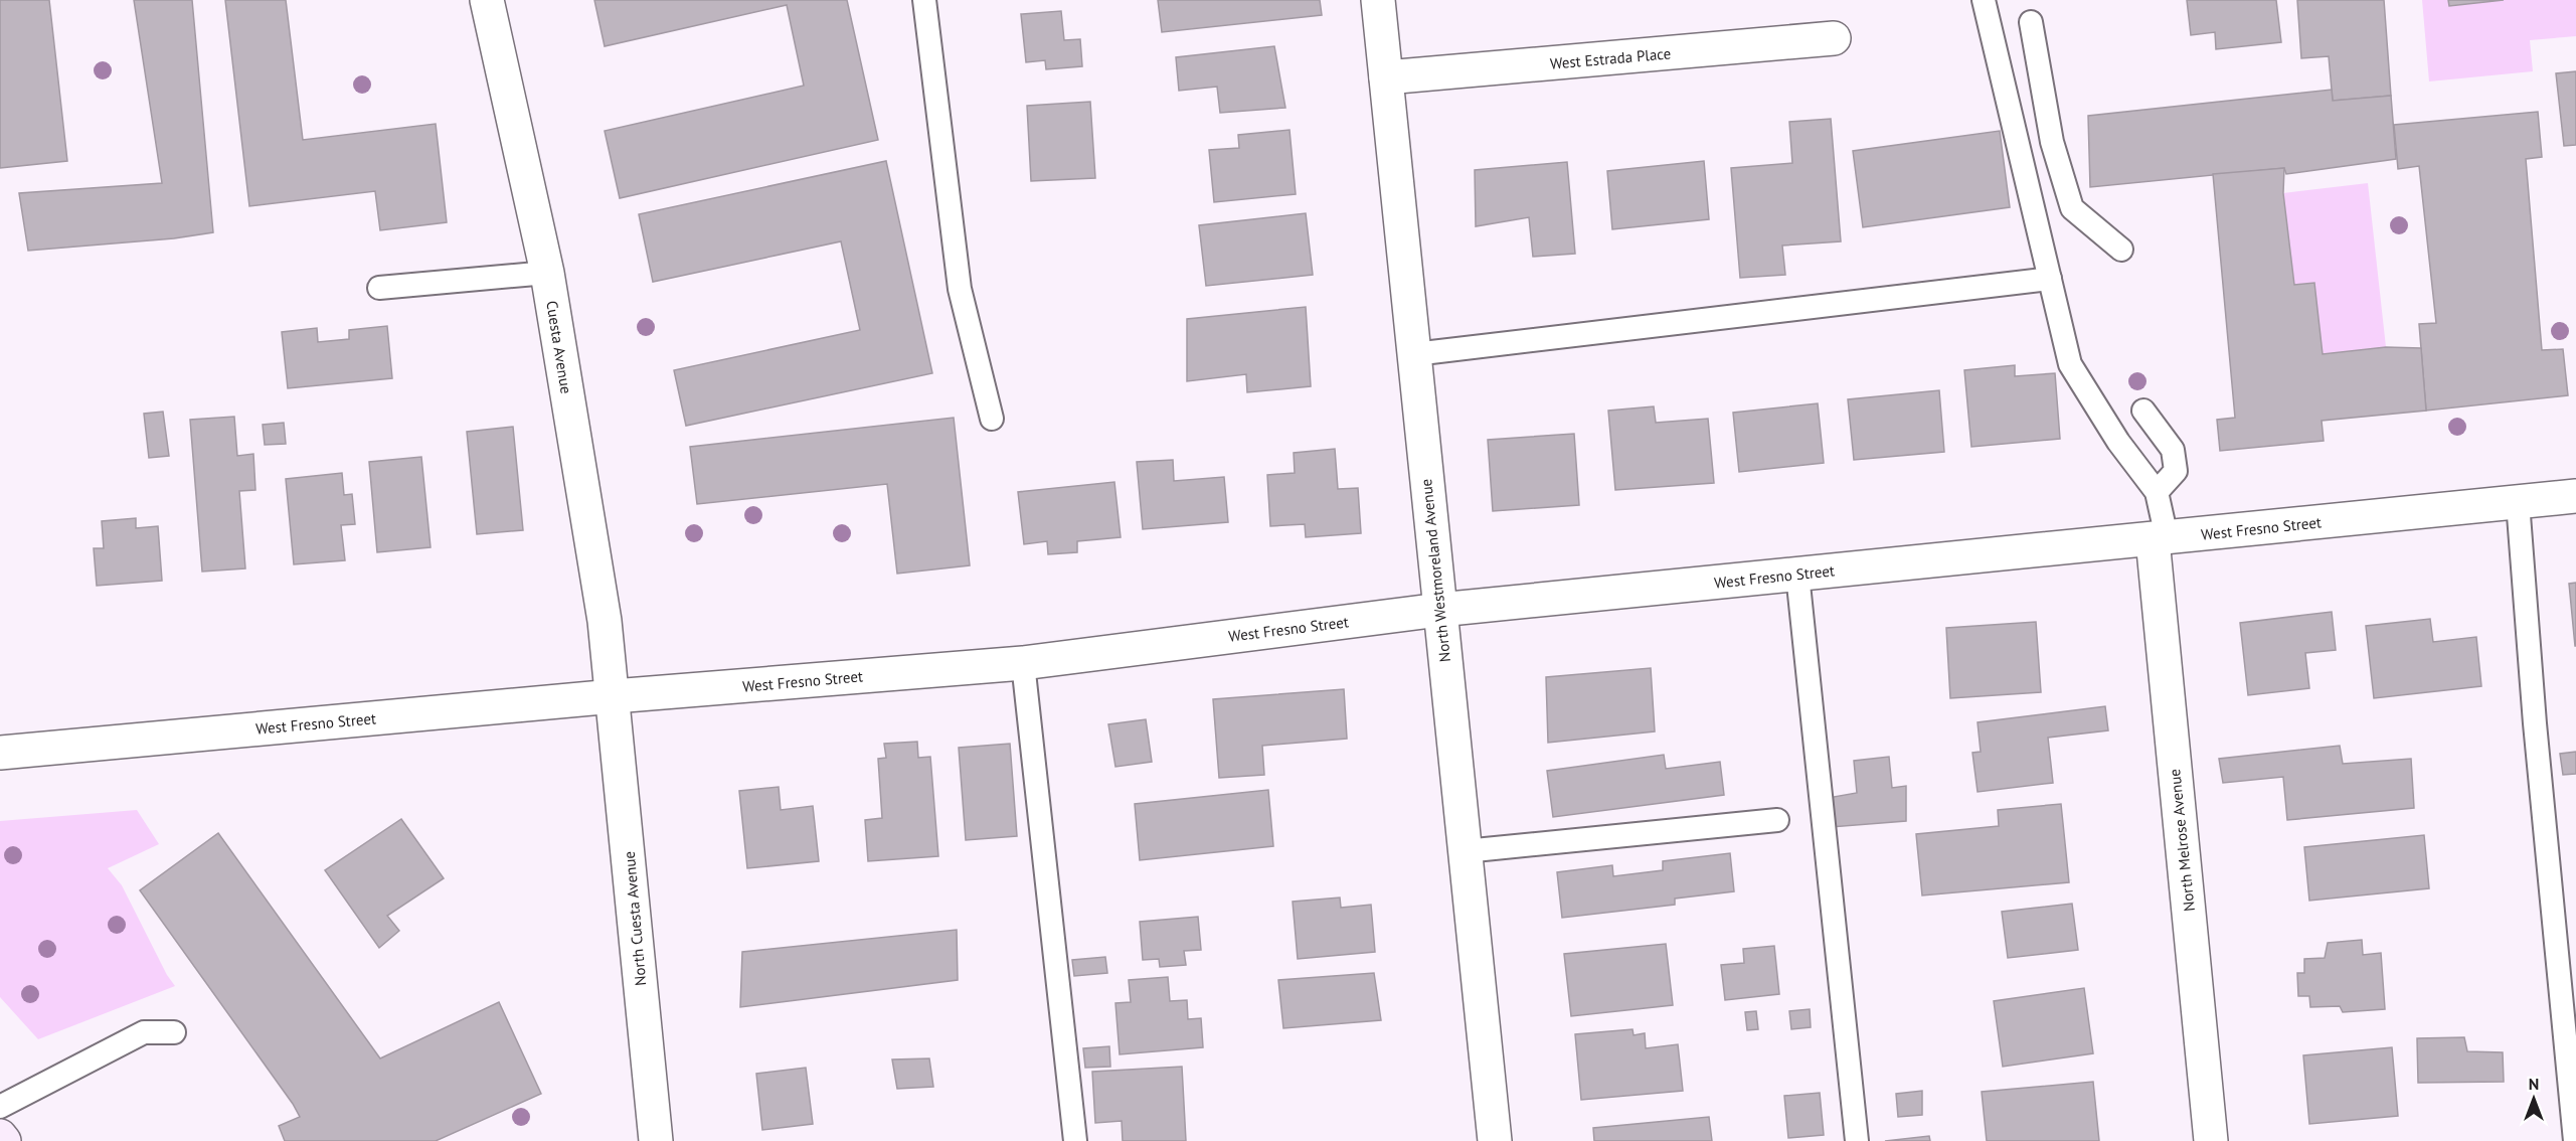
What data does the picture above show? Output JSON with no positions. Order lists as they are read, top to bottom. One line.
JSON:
{"streets":{"street":["West Estrada Place","Cuesta Avenue","West Fresno Street","North Westmoreland Avenue","North Melrose Avenue","North Cuesta Avenue"]},"crossings":[["West Estrada Place","North Westmoreland Avenue"],["Cuesta Avenue","West Fresno Street"],["Cuesta Avenue","North Cuesta Avenue"],["West Fresno Street","North Westmoreland Avenue"],["West Fresno Street","North Melrose Avenue"],["West Fresno Street","North Cuesta Avenue"]],"north":"top"}
